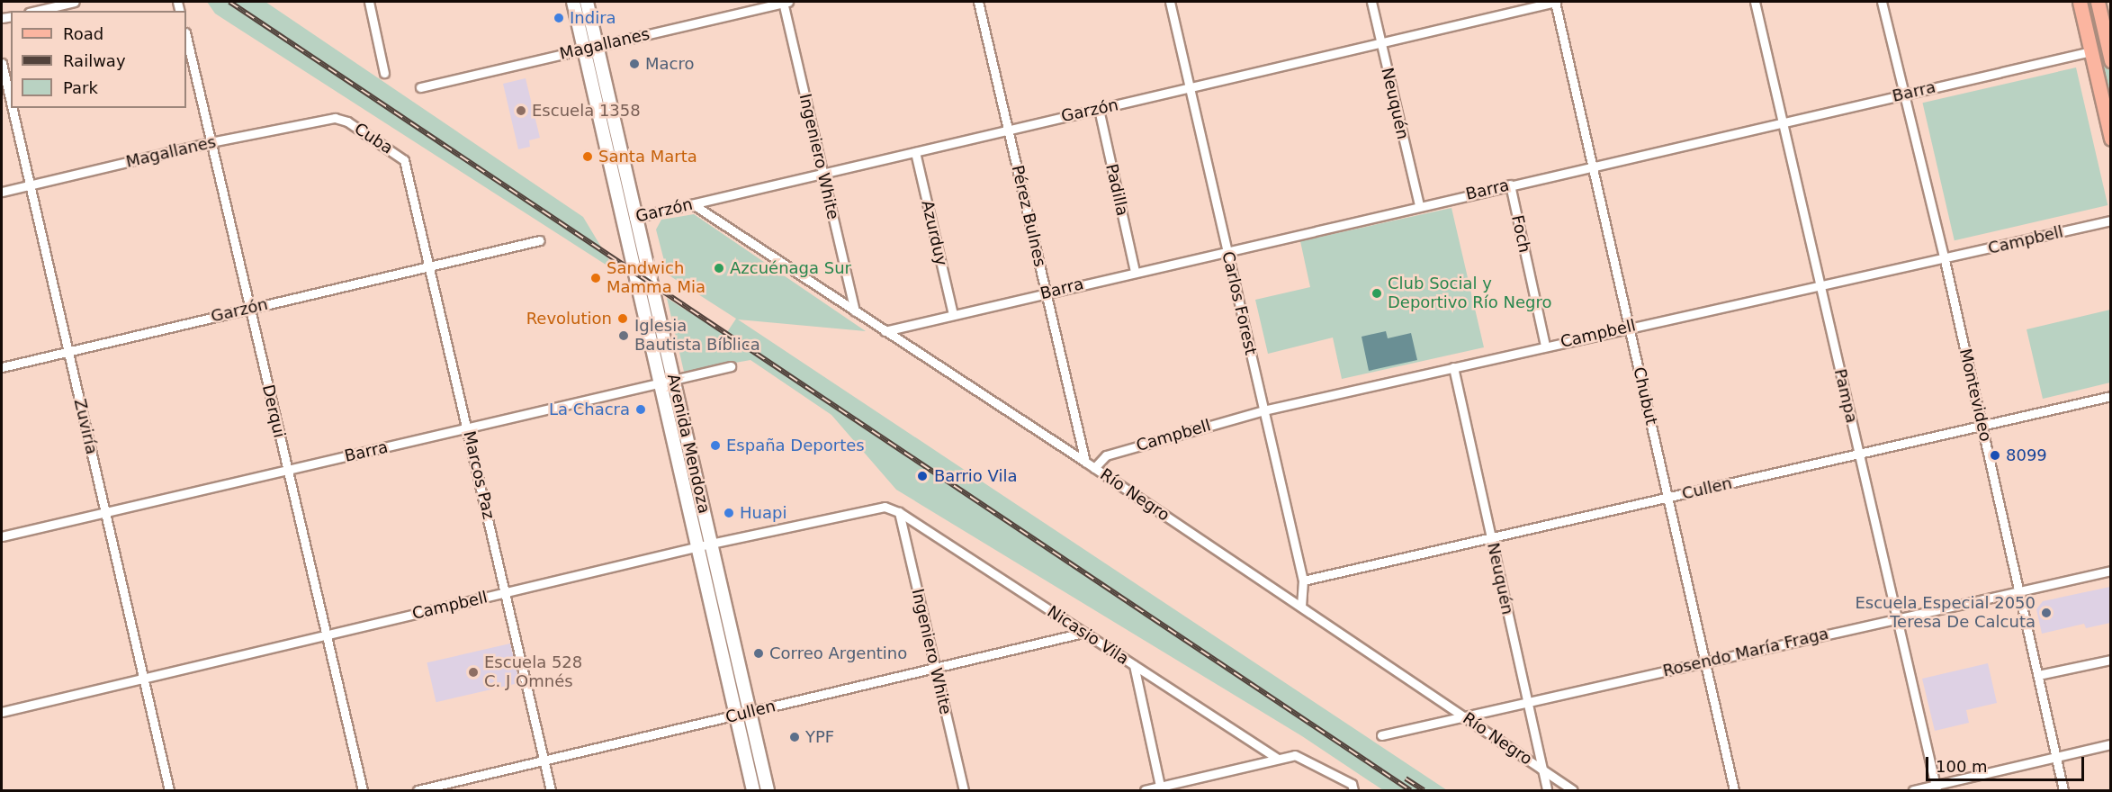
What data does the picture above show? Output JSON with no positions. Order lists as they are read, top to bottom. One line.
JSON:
{"streets":{"main road":["Avenida Mendoza"],"street":["Magallanes","Barra","Neuquén","Garzón","Cuba","Ingeniero White","Padilla","Pérez Bulnes","Azurduy","Foch","Campbell","Carlos Forest","Montevideo","Chubut","Pampa","Derqui","Zuviría","Marcos Paz","Cullen","Río Negro","Nicasio Vila","Rosendo María Fraga"]},"crossings":[["Magallanes","Cuba"],["Magallanes","Ingeniero White"],["Magallanes","Derqui"],["Magallanes","Zuviría"],["Magallanes","Avenida Mendoza"],["Barra","Neuquén"],["Barra","Padilla"],["Barra","Pérez Bulnes"],["Barra","Azurduy"],["Barra","Foch"],["Barra","Carlos Forest"],["Barra","Montevideo"],["Barra","Chubut"],["Barra","Pampa"],["Barra","Derqui"],["Barra","Zuviría"],["Barra","Avenida Mendoza"],["Barra","Marcos Paz"],["Barra","Río Negro"],["Neuquén","Garzón"],["Neuquén","Campbell"],["Neuquén","Cullen"],["Neuquén","Río Negro"],["Neuquén","Rosendo María Fraga"],["Garzón","Ingeniero White"],["Garzón","Padilla"],["Garzón","Pérez Bulnes"],["Garzón","Azurduy"],["Garzón","Carlos Forest"],["Garzón","Chubut"],["Garzón","Derqui"],["Garzón","Zuviría"],["Garzón","Avenida Mendoza"],["Garzón","Marcos Paz"],["Garzón","Río Negro"],["Cuba","Marcos Paz"],["Ingeniero White","Campbell"],["Ingeniero White","Cullen"],["Ingeniero White","Río Negro"],["Ingeniero White","Nicasio Vila"],["Pérez Bulnes","Río Negro"],["Foch","Campbell"],["Campbell","Carlos Forest"],["Campbell","Montevideo"],["Campbell","Chubut"],["Campbell","Pampa"],["Campbell","Derqui"],["Campbell","Zuviría"],["Campbell","Avenida Mendoza"],["Campbell","Marcos Paz"],["Campbell","Río Negro"],["Campbell","Nicasio Vila"],["Carlos Forest","Cullen"],["Carlos Forest","Río Negro"],["Montevideo","Cullen"],["Montevideo","Rosendo María Fraga"],["Chubut","Cullen"],["Chubut","Rosendo María Fraga"],["Pampa","Cullen"],["Pampa","Rosendo María Fraga"],["Avenida Mendoza","Cullen"],["Marcos Paz","Cullen"],["Cullen","Nicasio Vila"],["Río Negro","Rosendo María Fraga"]],"places":["Indira","Macro","Escuela 1358","Santa Marta","Azcuénaga Sur","Sandwich Mamma Mia","Club Social y Deportivo Río Negro","Revolution","Iglesia Bautista Bíblica","La Chacra","España Deportes","8099","Barrio Vila","Huapi","Escuela Especial 2050 Teresa De Calcuta","Correo Argentino","Escuela 528 C. J Omnés","YPF"],"legend":["Road","Railway","Park"],"scale_bar":"100 m"}
